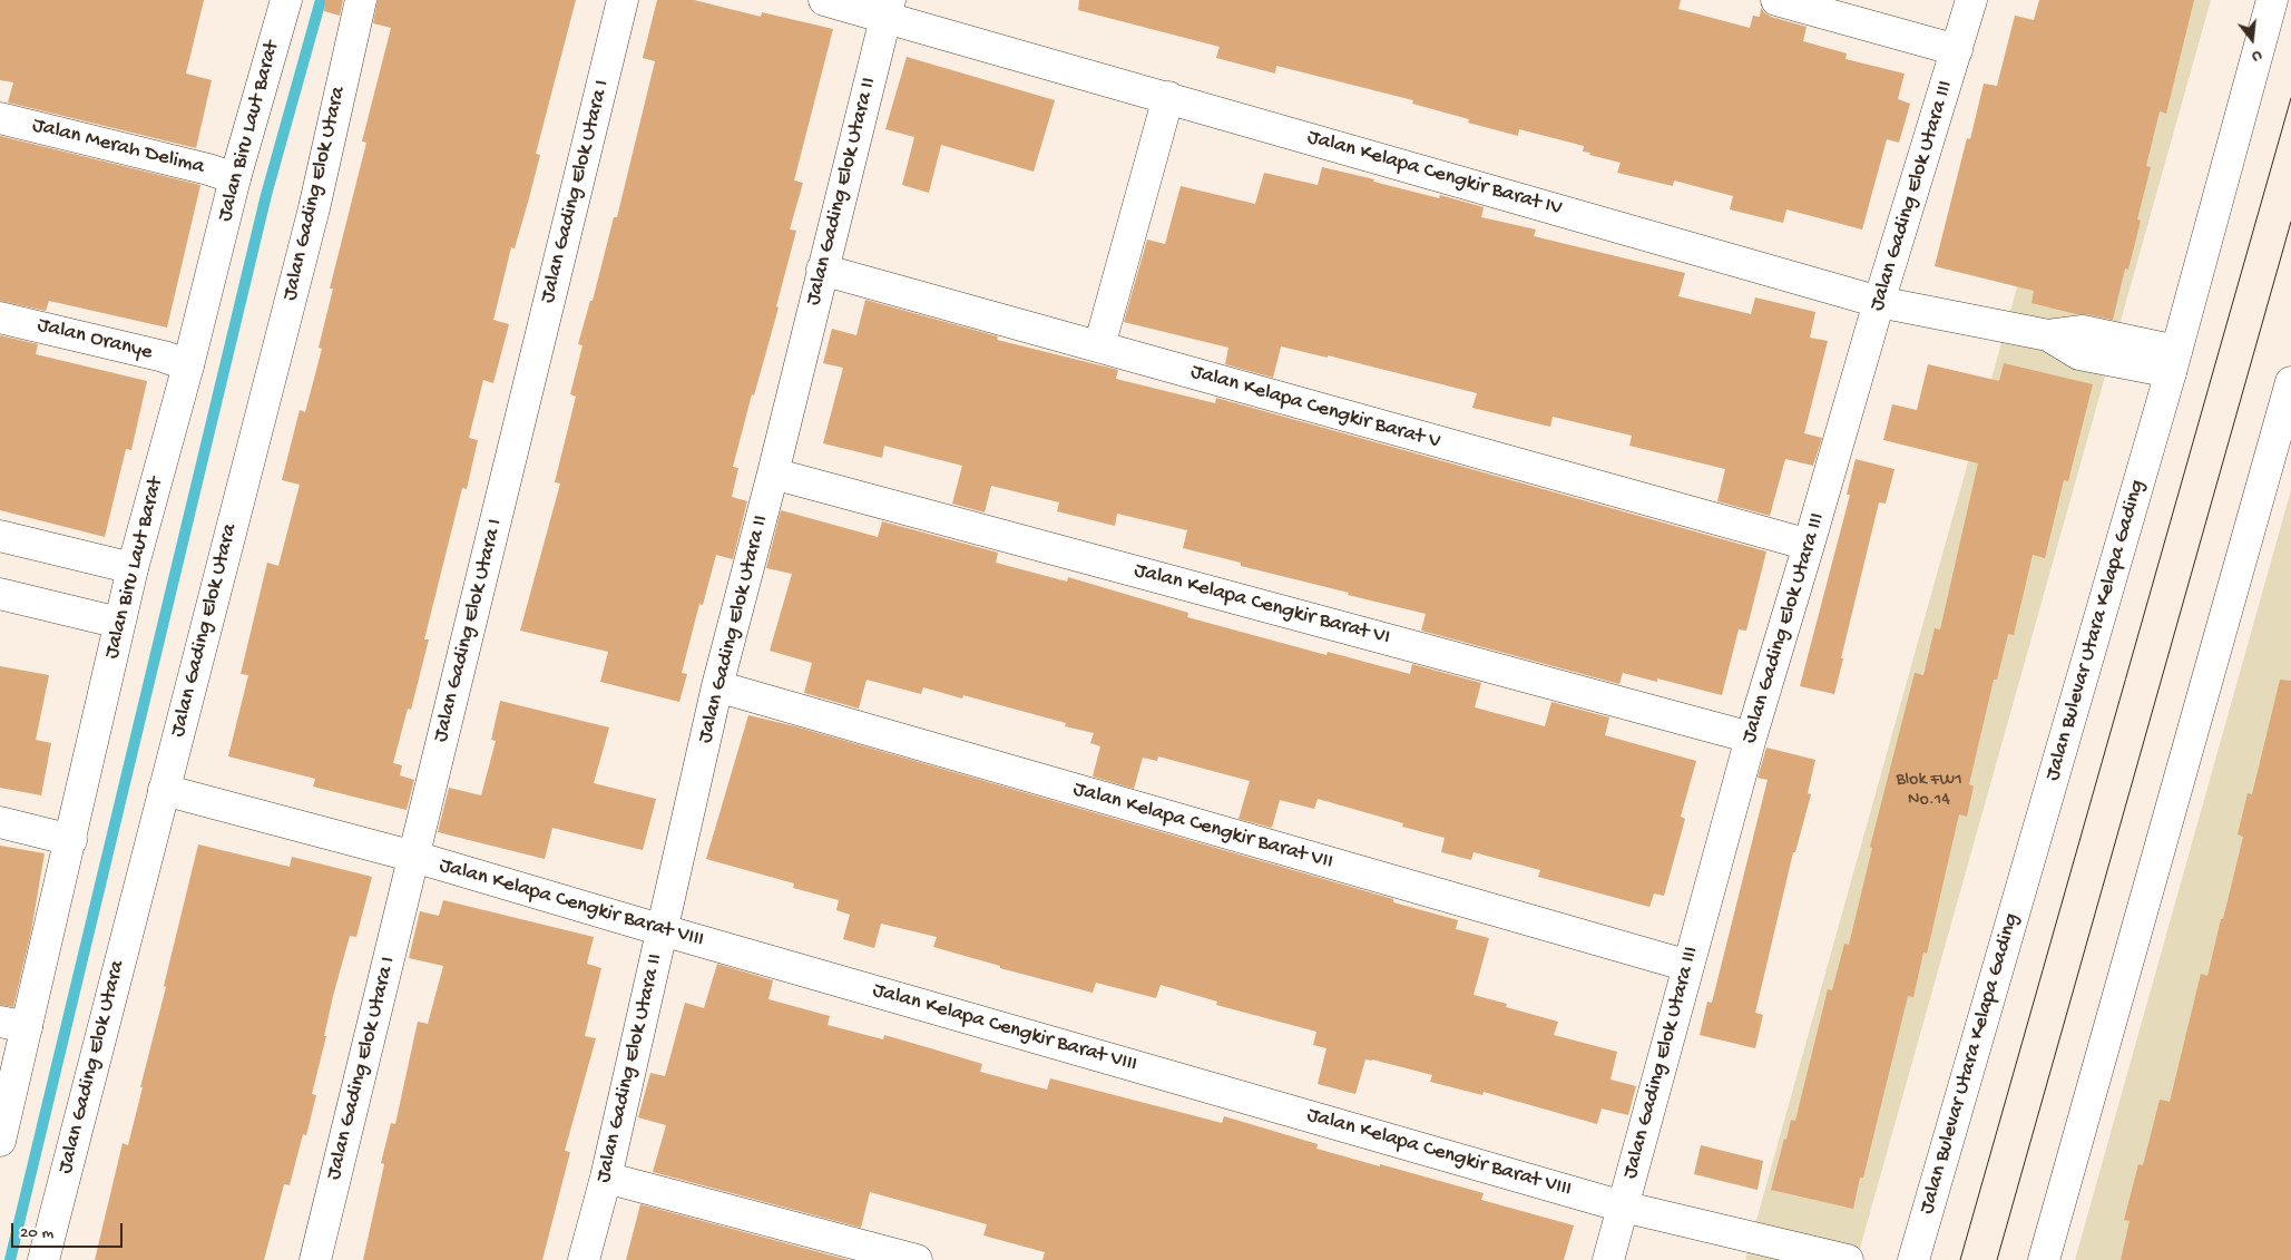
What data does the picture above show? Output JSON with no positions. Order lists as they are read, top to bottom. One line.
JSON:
{"streets":{"street":["Jalan Biru Laut Barat","Jalan Merah Delima","Jalan Kelapa Cengkir Barat IV","Jalan Gading Elok Utara I","Jalan Gading Elok Utara II","Jalan Gading Elok Utara","Jalan Gading Elok Utara III","Jalan Oranye","Jalan Kelapa Cengkir Barat V","Jalan Kelapa Cengkir Barat VI","Jalan Bulevar Utara Kelapa Gading","Jalan Kelapa Cengkir Barat VII","Jalan Kelapa Cengkir Barat VIII"]},"crossings":[["Jalan Biru Laut Barat","Jalan Merah Delima"],["Jalan Biru Laut Barat","Jalan Oranye"],["Jalan Kelapa Cengkir Barat IV","Jalan Gading Elok Utara II"],["Jalan Kelapa Cengkir Barat IV","Jalan Gading Elok Utara III"],["Jalan Kelapa Cengkir Barat IV","Jalan Bulevar Utara Kelapa Gading"],["Jalan Gading Elok Utara I","Jalan Kelapa Cengkir Barat VIII"],["Jalan Gading Elok Utara II","Jalan Kelapa Cengkir Barat V"],["Jalan Gading Elok Utara II","Jalan Kelapa Cengkir Barat VI"],["Jalan Gading Elok Utara II","Jalan Kelapa Cengkir Barat VII"],["Jalan Gading Elok Utara II","Jalan Kelapa Cengkir Barat VIII"],["Jalan Gading Elok Utara","Jalan Kelapa Cengkir Barat VIII"],["Jalan Gading Elok Utara III","Jalan Kelapa Cengkir Barat V"],["Jalan Gading Elok Utara III","Jalan Kelapa Cengkir Barat VI"],["Jalan Gading Elok Utara III","Jalan Kelapa Cengkir Barat VII"],["Jalan Gading Elok Utara III","Jalan Kelapa Cengkir Barat VIII"]],"house_numbers":["Blok FW1 No.14"],"scale_bar":"20 m","north":"bottom"}
